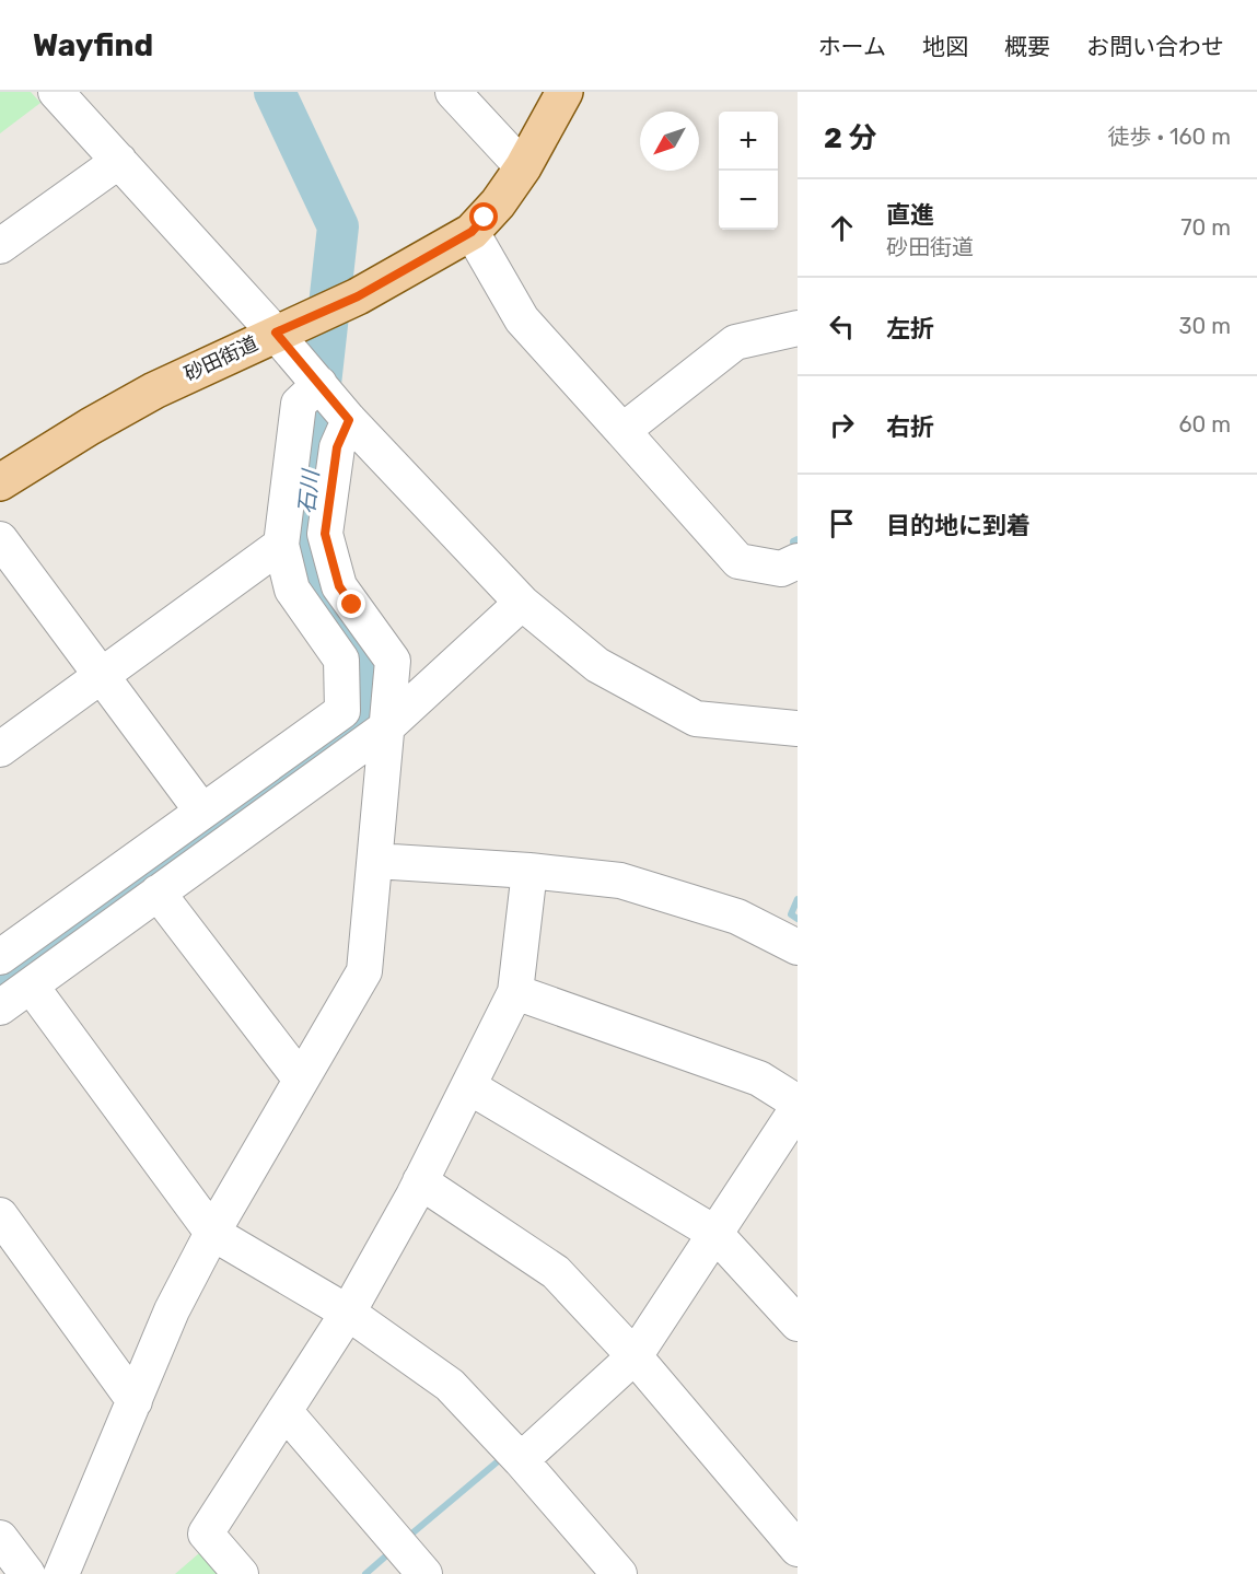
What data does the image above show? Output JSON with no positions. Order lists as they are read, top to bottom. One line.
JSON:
{"streets":{"main road":["砂田街道"]},"water":["石川"],"north":"bottom left","page":{"header":"Wayfind","nav":["ホーム","地図","概要","お問い合わせ"],"heading":["2 分","徒歩 · 160 m"],"map_buttons":["+","−"],"list":[["直進","砂田街道","70 m"],["左折","30 m"],["右折","60 m"],"目的地に到着"]}}
